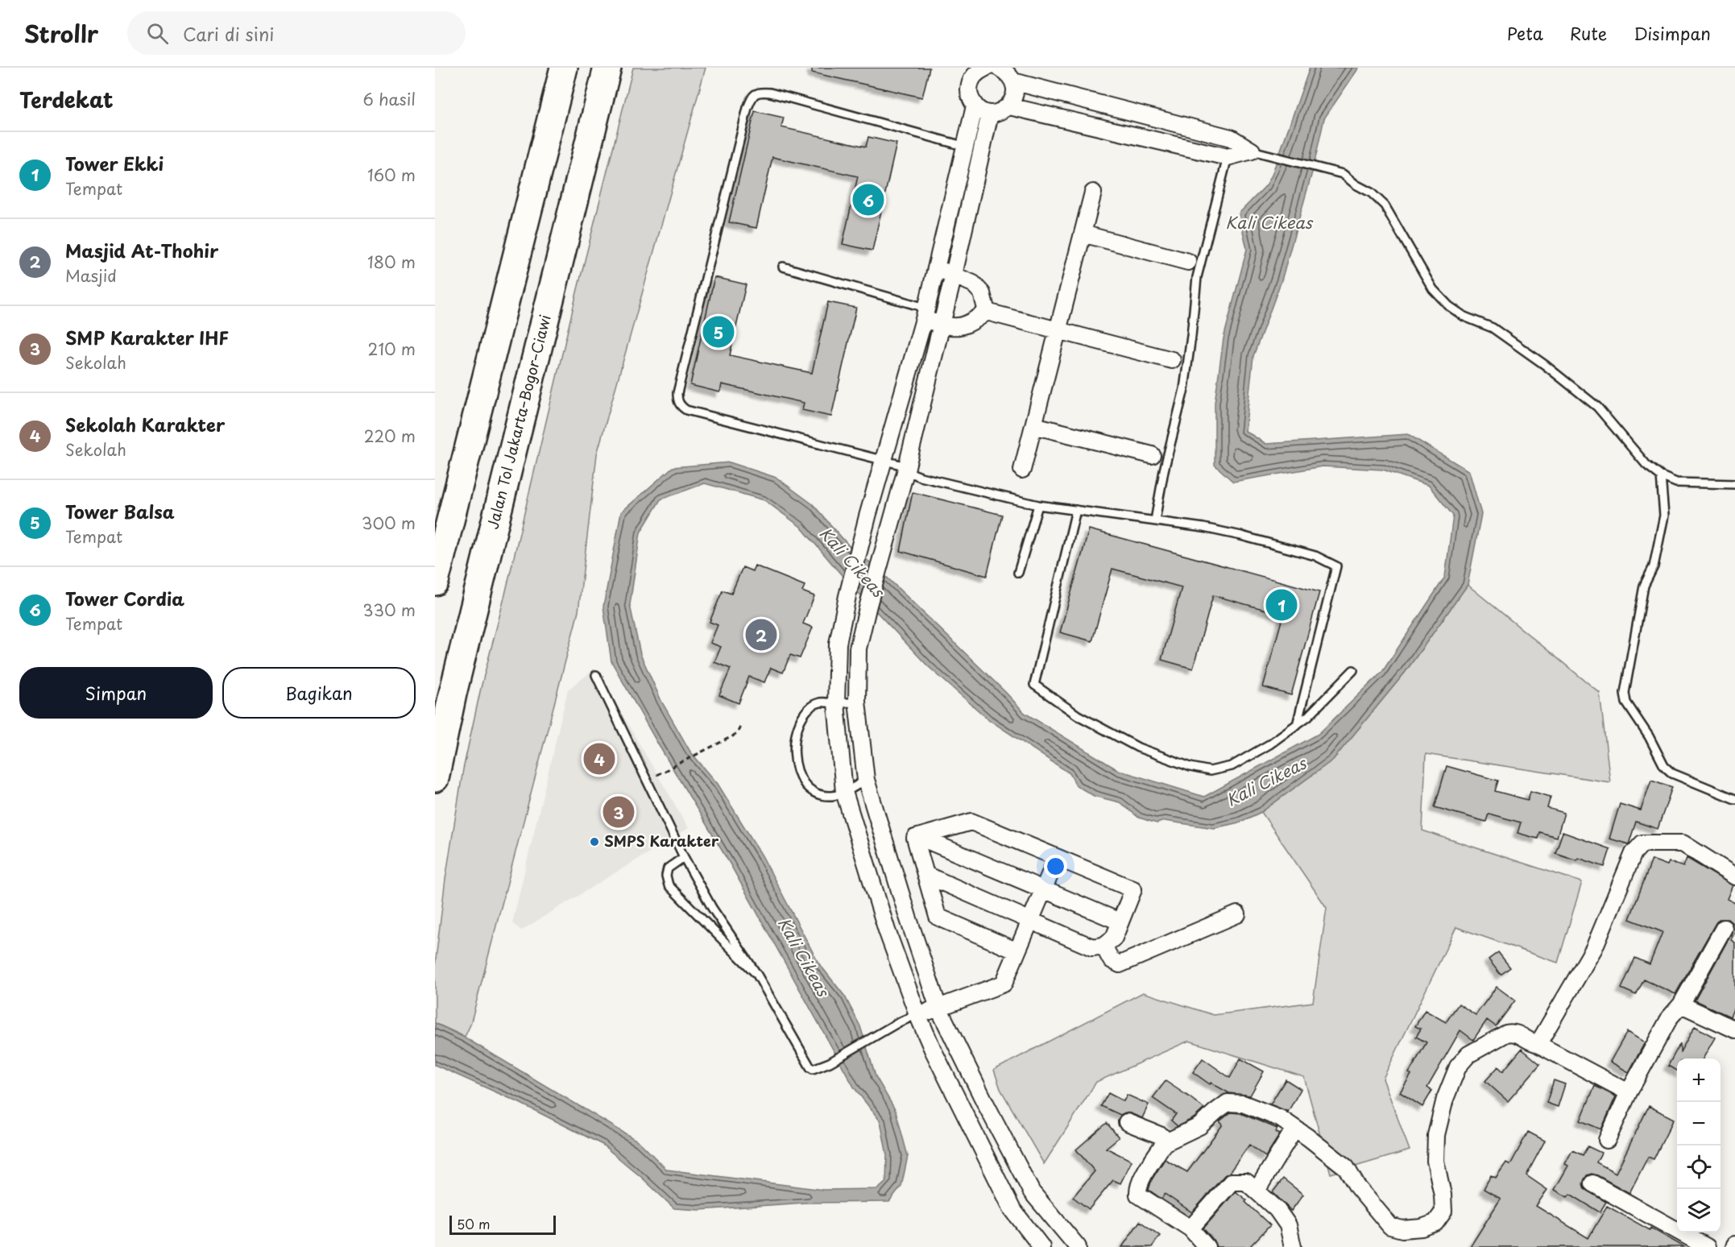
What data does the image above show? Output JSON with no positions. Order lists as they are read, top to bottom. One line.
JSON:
{"streets":{"highway":["Jalan Tol Jakarta–Bogor–Ciawi"]},"water":["Kali Cikeas"],"places":["SMPS Karakter"],"scale_bar":"50 m","page":{"header":"Strollr","search":"Cari di sini","nav":["Peta","Rute","Disimpan"],"heading":["Terdekat","6 hasil"],"list":[{"mark":"1","name":"Tower Ekki","note":"Tempat","value":"160 m"},{"mark":"2","name":"Masjid At-Thohir","note":"Masjid","value":"180 m"},{"mark":"3","name":"SMP Karakter IHF","note":"Sekolah","value":"210 m"},{"mark":"4","name":"Sekolah Karakter","note":"Sekolah","value":"220 m"},{"mark":"5","name":"Tower Balsa","note":"Tempat","value":"300 m"},{"mark":"6","name":"Tower Cordia","note":"Tempat","value":"330 m"}],"pins":["6","5","1","2","4","3"],"buttons":["Simpan","Bagikan"],"map_buttons":["+","−"],"scale":"50 m"}}
